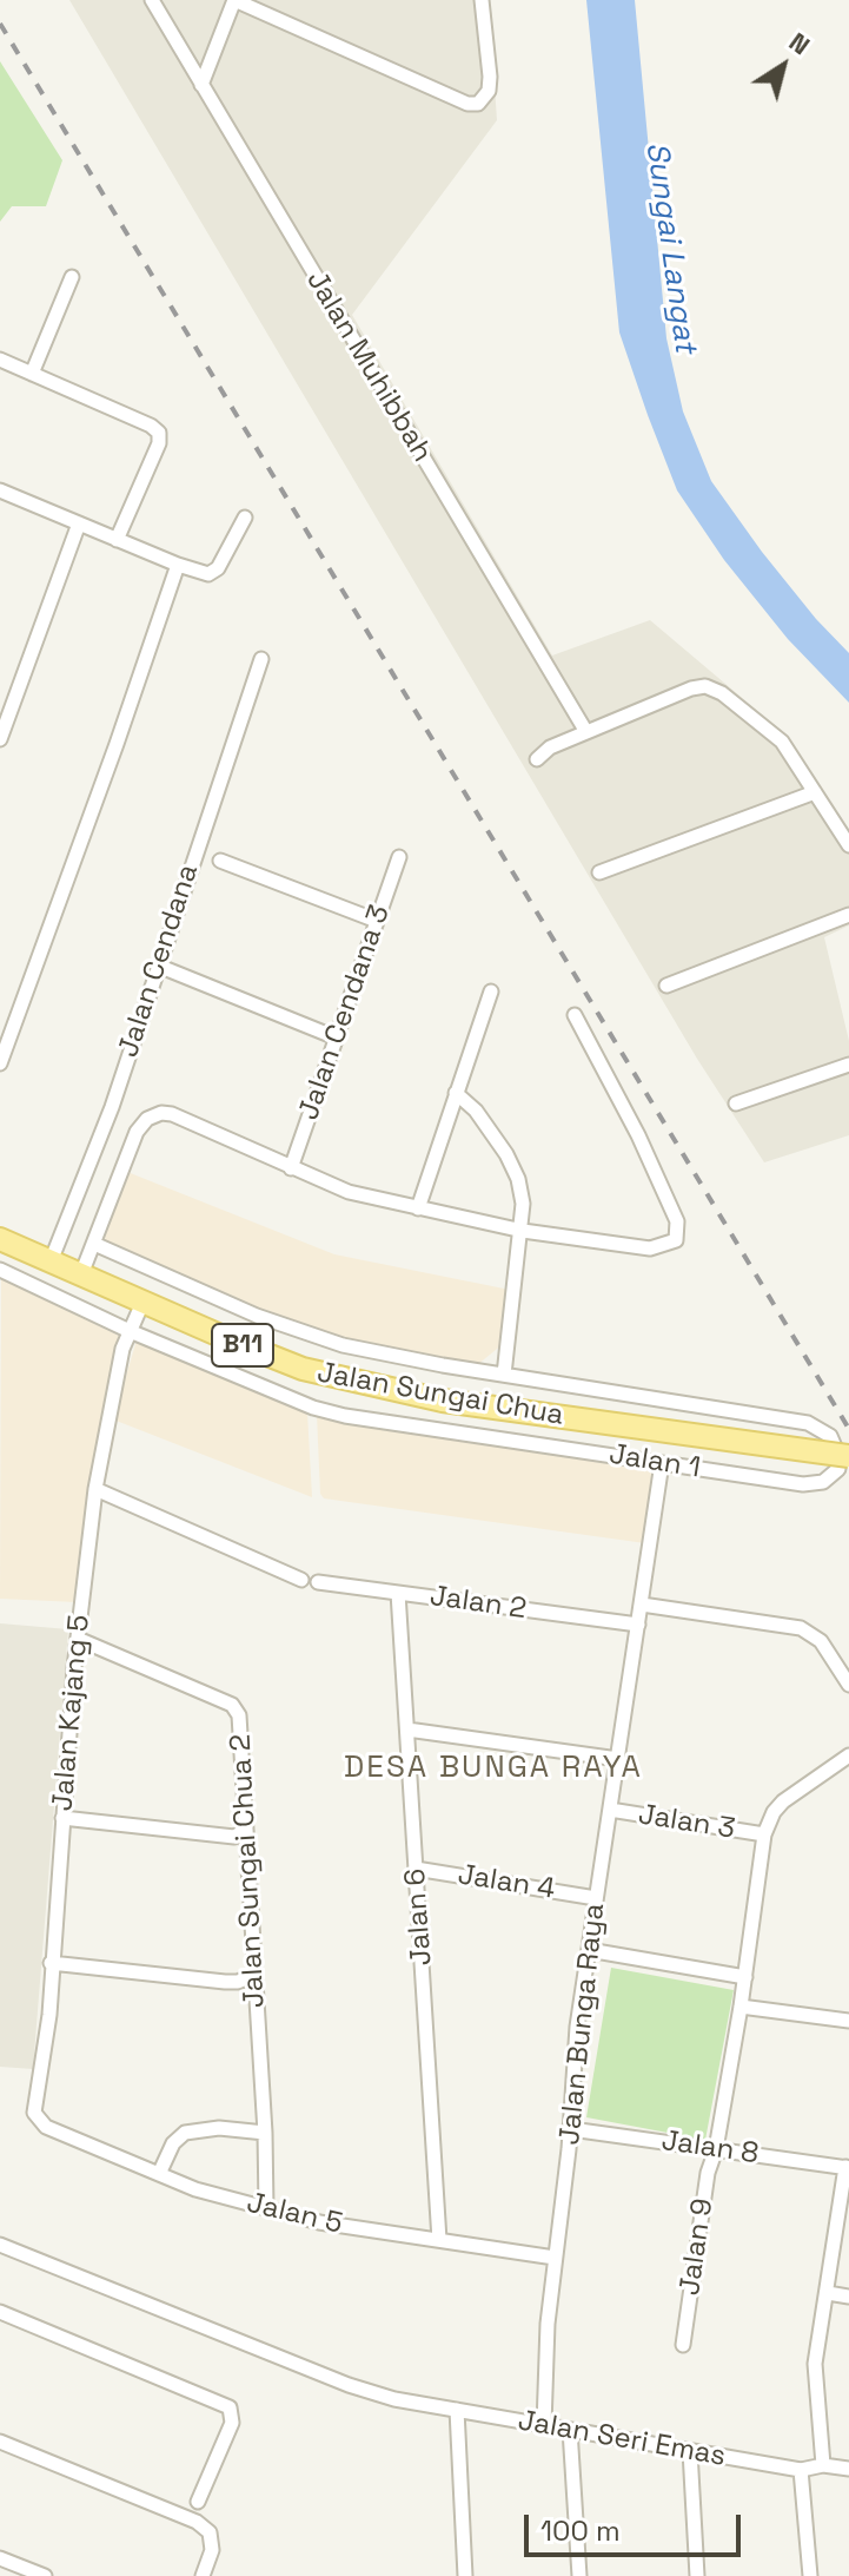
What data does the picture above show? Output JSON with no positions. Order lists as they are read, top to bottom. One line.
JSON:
{"streets":{"main road":["B11","Jalan Sungai Chua"],"street":["Jalan Muhibbah","Jalan Cendana","Jalan Cendana 3","Jalan 1","Jalan 2","Jalan Kajang 5","Jalan 3","Jalan Sungai Chua 2","Jalan 4","Jalan 6","Jalan Bunga Raya","Jalan 8","Jalan 5","Jalan 9","Jalan Seri Emas"]},"crossings":[["Jalan Cendana","Jalan Sungai Chua"],["Jalan Sungai Chua","Jalan Kajang 5"],["Jalan 1","Jalan Kajang 5"],["Jalan 1","Jalan Bunga Raya"],["Jalan 2","Jalan 6"],["Jalan 2","Jalan Bunga Raya"],["Jalan Kajang 5","Jalan Sungai Chua 2"],["Jalan Kajang 5","Jalan 5"],["Jalan 3","Jalan Bunga Raya"],["Jalan Sungai Chua 2","Jalan 5"],["Jalan 4","Jalan 6"],["Jalan 4","Jalan Bunga Raya"],["Jalan 6","Jalan 5"],["Jalan Bunga Raya","Jalan 8"],["Jalan Bunga Raya","Jalan 5"],["Jalan Bunga Raya","Jalan Seri Emas"],["Jalan 8","Jalan 9"]],"districts":["DESA BUNGA RAYA"],"water":["Sungai Langat"],"scale_bar":"100 m","north":"top right"}
